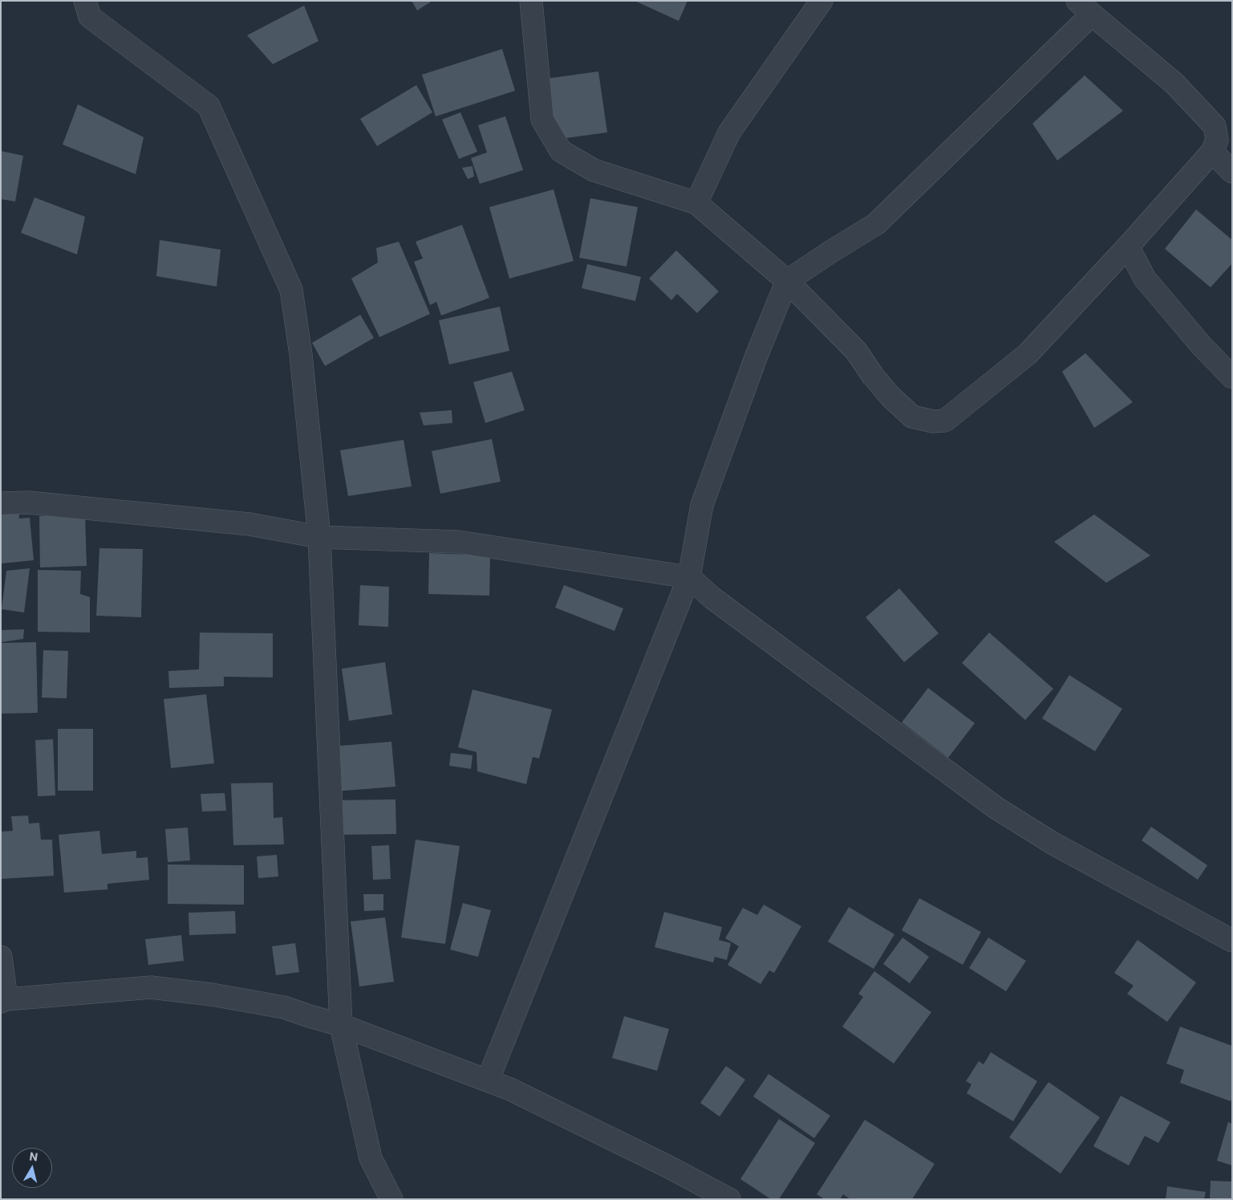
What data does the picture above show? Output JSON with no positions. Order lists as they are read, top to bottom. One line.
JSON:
{"north":"top"}
